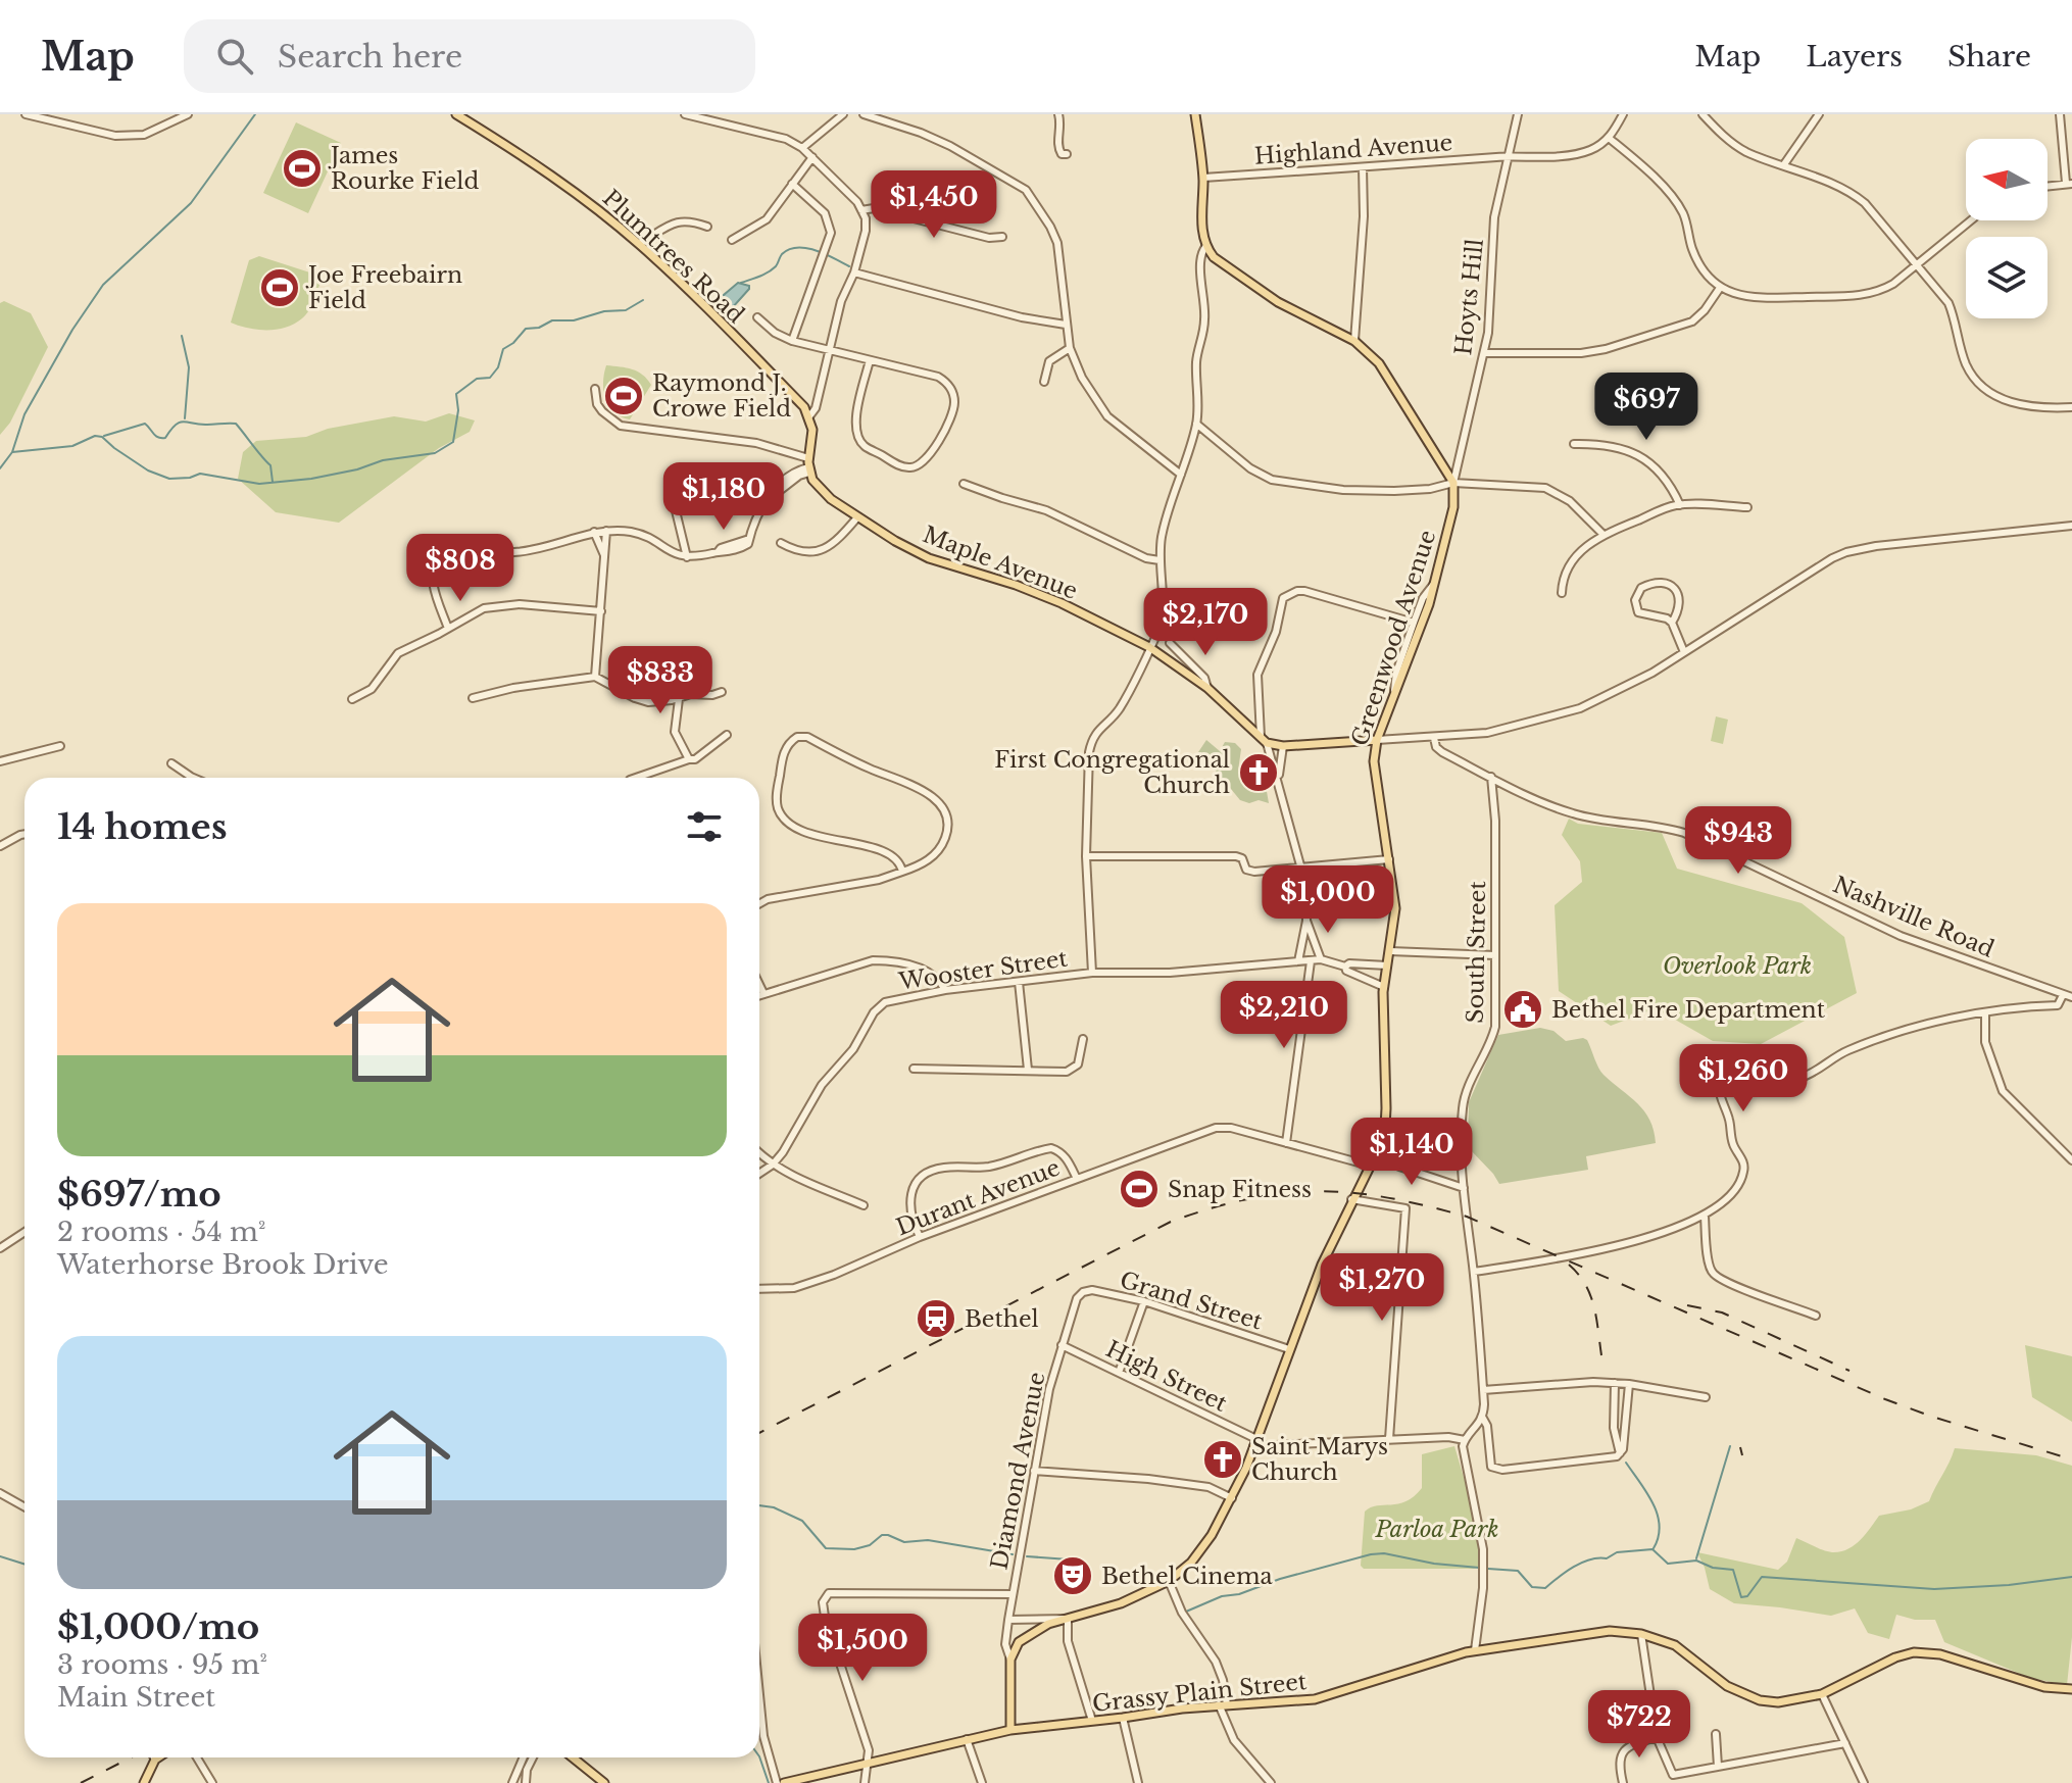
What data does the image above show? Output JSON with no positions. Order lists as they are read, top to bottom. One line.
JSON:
{"streets":{"main road":["Plumtrees Road","Maple Avenue","Greenwood Avenue","Grassy Plain Street"],"street":["Highland Avenue","Hoyts Hill","Nashville Road","South Street","Wooster Street","Durant Avenue","Grand Street","High Street","Diamond Avenue"]},"crossings":[["Highland Avenue","Hoyts Hill"],["Hoyts Hill","Greenwood Avenue"],["Greenwood Avenue","Grand Street"],["Greenwood Avenue","High Street"],["Greenwood Avenue","Diamond Avenue"],["Nashville Road","South Street"],["Grand Street","Diamond Avenue"],["High Street","Diamond Avenue"]],"parks":["Overlook Park","Parloa Park"],"places":{"sports":["James Rourke Field","Joe Freebairn Field","Raymond J. Crowe Field","Snap Fitness"],"church":["First Congregational Church","Saint Marys Church"],"public building":["Bethel Fire Department"],"station":["Bethel"],"theatre":["Bethel Cinema"]},"north":"left","page":{"header":"Map","search":"Search here","nav":["Map","Layers","Share"],"price":["$1,450","$697","$1,180","$808","$2,170","$833","$943","$1,000","$2,210","$1,260","$1,140","$1,270","$1,500","$722"],"heading":"14 homes","list":[{"name":"$697/mo","note":"2 rooms · 54 m² · Waterhorse Brook Drive"},{"name":"$1,000/mo","note":"3 rooms · 95 m² · Main Street"}]}}
